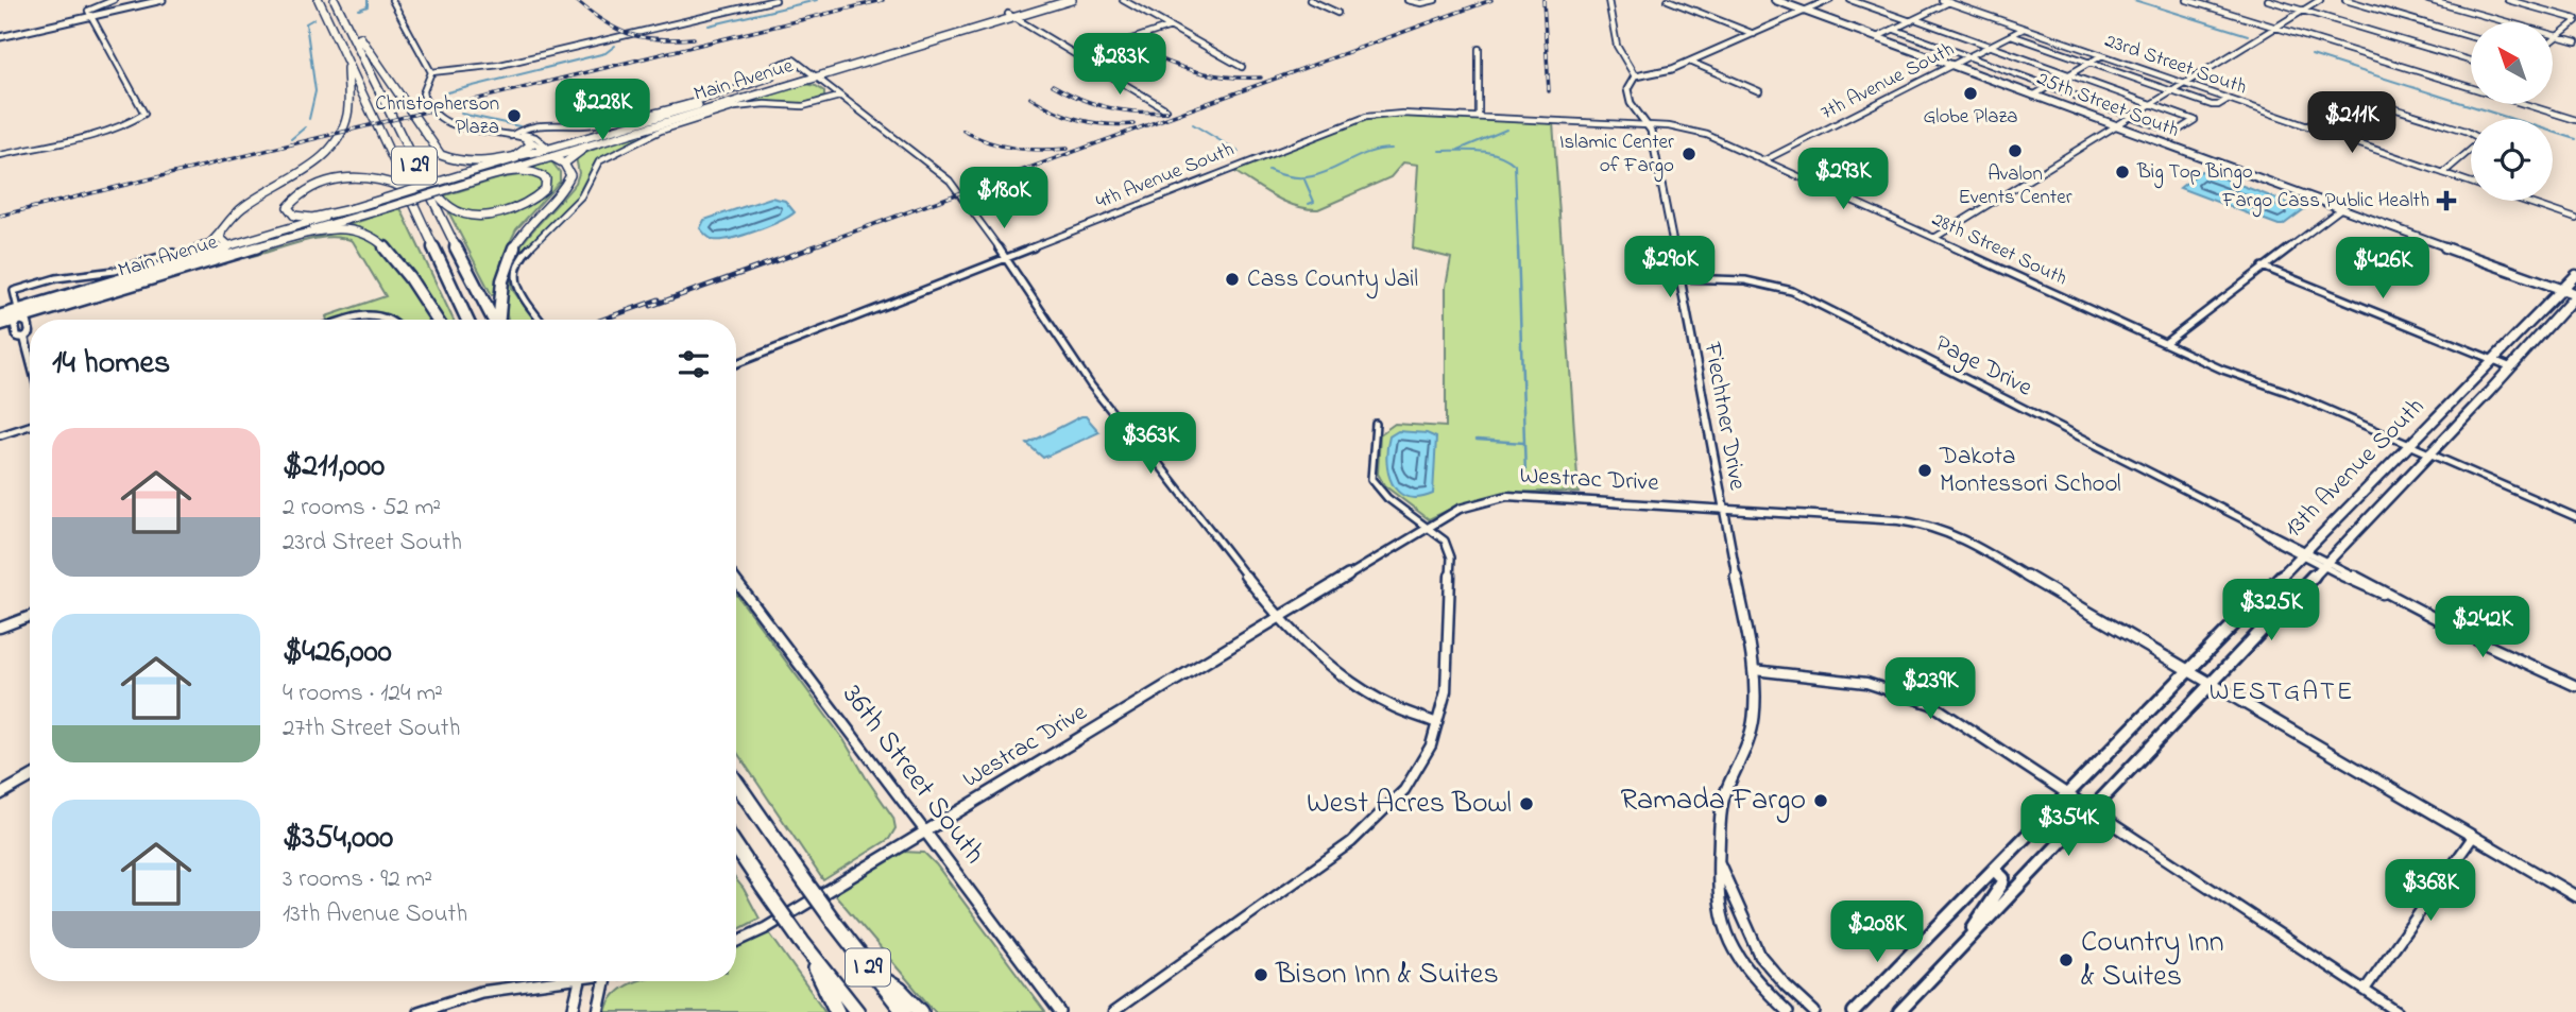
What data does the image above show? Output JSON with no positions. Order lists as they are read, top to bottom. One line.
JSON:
{"streets":{"highway":["I 29"],"main road":["Main Avenue","25th Street South","13th Avenue South"],"street":["23rd Street South","7th Avenue South","4th Avenue South","28th Street South","Page Drive","Fiechtner Drive","Westrac Drive","36th Street South"]},"crossings":[["23rd Street South","7th Avenue South"],["7th Avenue South","25th Street South"],["7th Avenue South","28th Street South"],["25th Street South","13th Avenue South"],["4th Avenue South","28th Street South"],["28th Street South","Fiechtner Drive"],["28th Street South","13th Avenue South"],["Page Drive","Fiechtner Drive"],["Page Drive","13th Avenue South"],["Fiechtner Drive","Westrac Drive"],["13th Avenue South","Westrac Drive"],["Westrac Drive","36th Street South"]],"districts":["WESTGATE"],"places":{"other":["Globe Plaza","Christopherson Plaza","Avalon Events Center","Islamic Center of Fargo","Big Top Bingo","Cass County Jail","Dakota Montessori School","Ramada Fargo","West Acres Bowl","Country Inn & Suites","Bison Inn & Suites"],"health":["Fargo Cass Public Health"]},"north":"top left","page":{"price":["$283K","$228K","$211K","$293K","$180K","$290K","$426K","$363K","$325K","$242K","$239K","$354K","$368K","$208K"],"heading":"14 homes","list":[{"name":"$211,000","note":"2 rooms · 52 m² · 23rd Street South"},{"name":"$426,000","note":"4 rooms · 124 m² · 27th Street South"},{"name":"$354,000","note":"3 rooms · 92 m² · 13th Avenue South"}]}}
